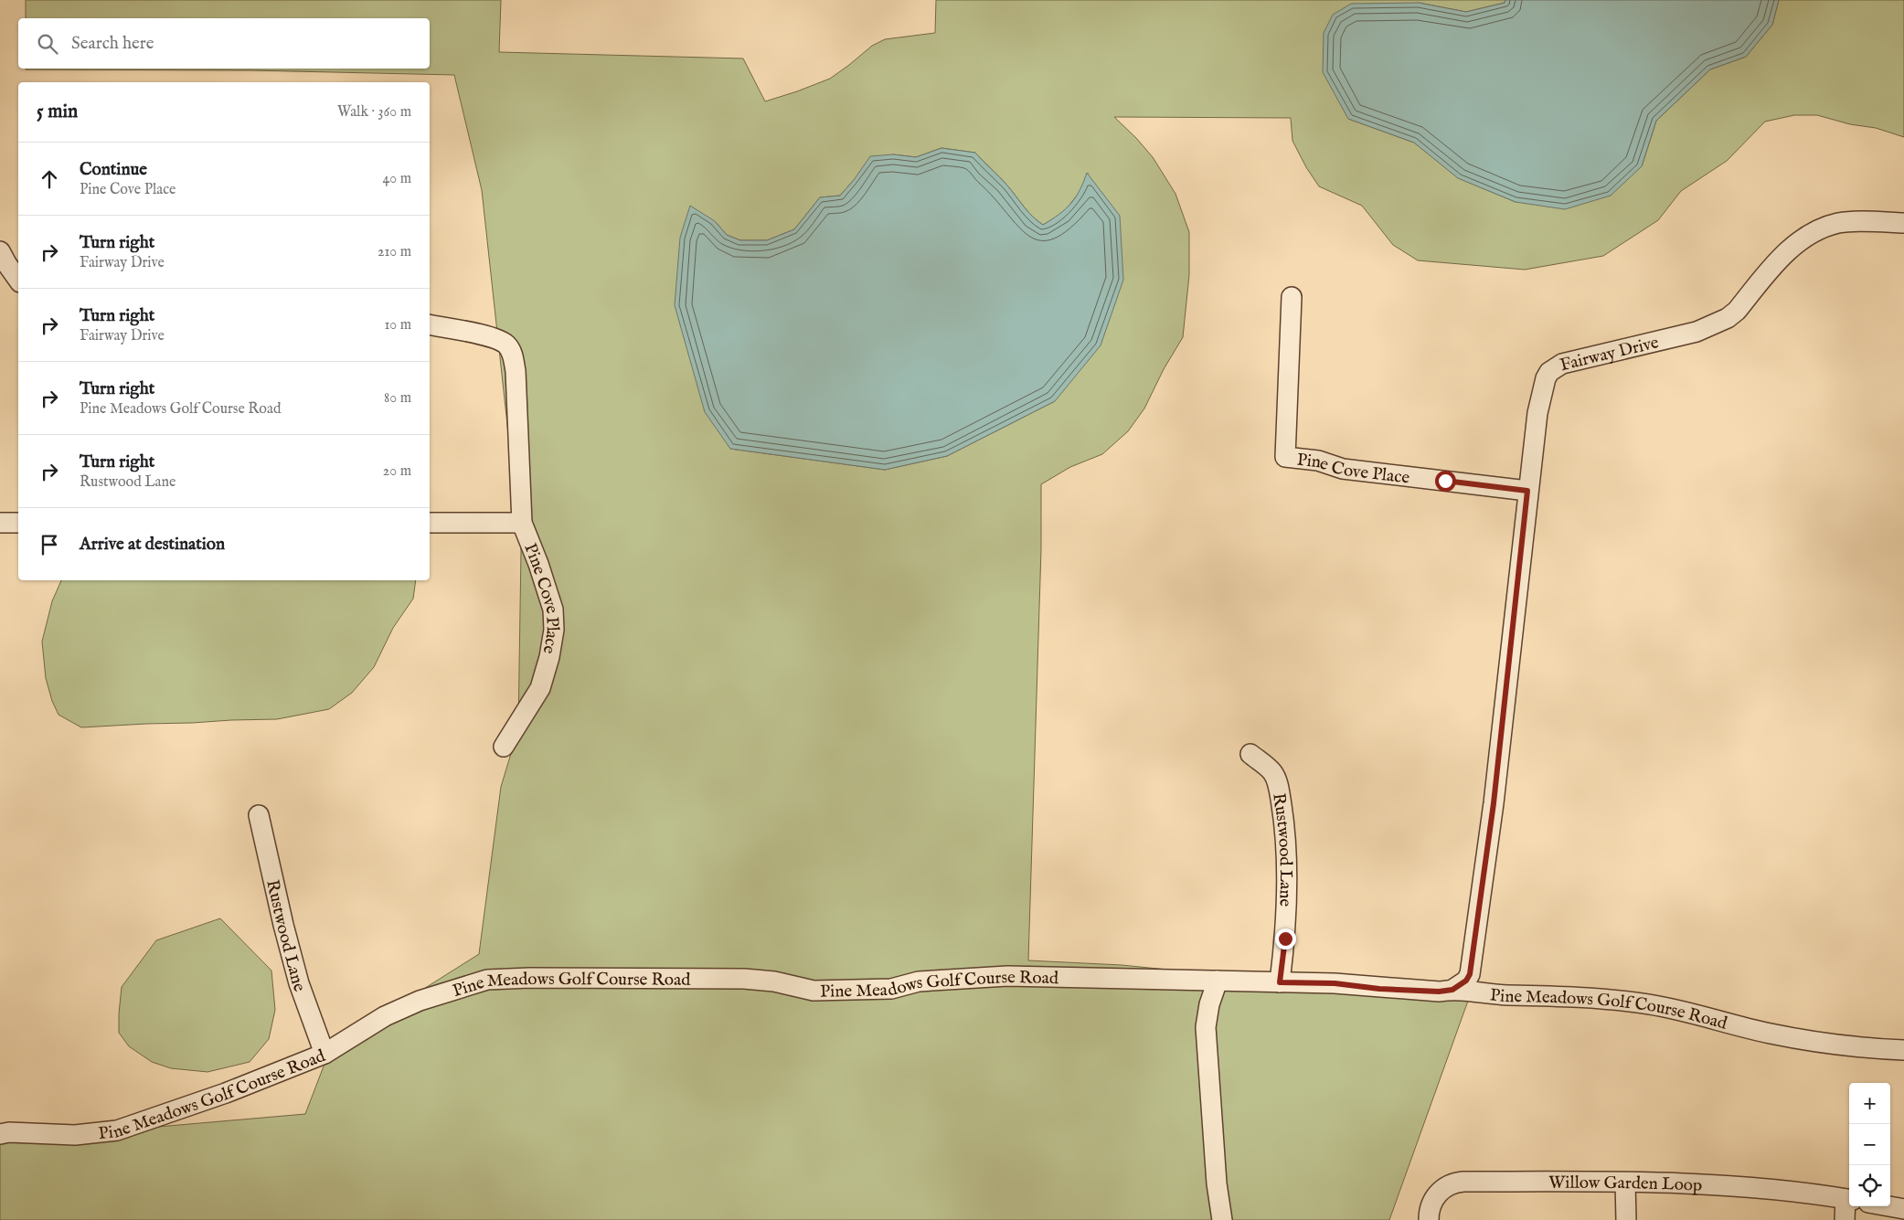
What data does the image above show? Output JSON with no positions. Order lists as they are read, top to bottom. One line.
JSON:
{"streets":{"street":["Fairway Drive","Pine Cove Place","Rustwood Lane","Pine Meadows Golf Course Road","Willow Garden Loop"]},"crossings":[["Fairway Drive","Pine Cove Place"],["Fairway Drive","Pine Meadows Golf Course Road"],["Rustwood Lane","Pine Meadows Golf Course Road"]],"page":{"search":"Search here","heading":["5 min","Walk · 360 m"],"list":[["Continue","Pine Cove Place","40 m"],["Turn right","Fairway Drive","210 m"],["Turn right","Fairway Drive","10 m"],["Turn right","Pine Meadows Golf Course Road","80 m"],["Turn right","Rustwood Lane","20 m"],"Arrive at destination"],"map_buttons":["+","−"]}}
